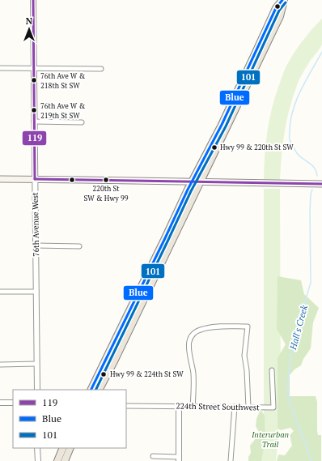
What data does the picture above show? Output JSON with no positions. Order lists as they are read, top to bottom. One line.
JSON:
{"streets":{"street":["76th Avenue West","224th Street Southwest"]},"water":["Hall's Creek"],"parks":["Interurban Trail"],"places":["76th Ave W & 218th St SW","76th Ave W & 219th St SW","Hwy 99 & 220th St SW","220th St SW & Hwy 99","Hwy 99 & 224th St SW"],"lines":["transit line 119","transit line Blue","transit line 101"],"legend":["119","Blue","101"],"north":"top"}
